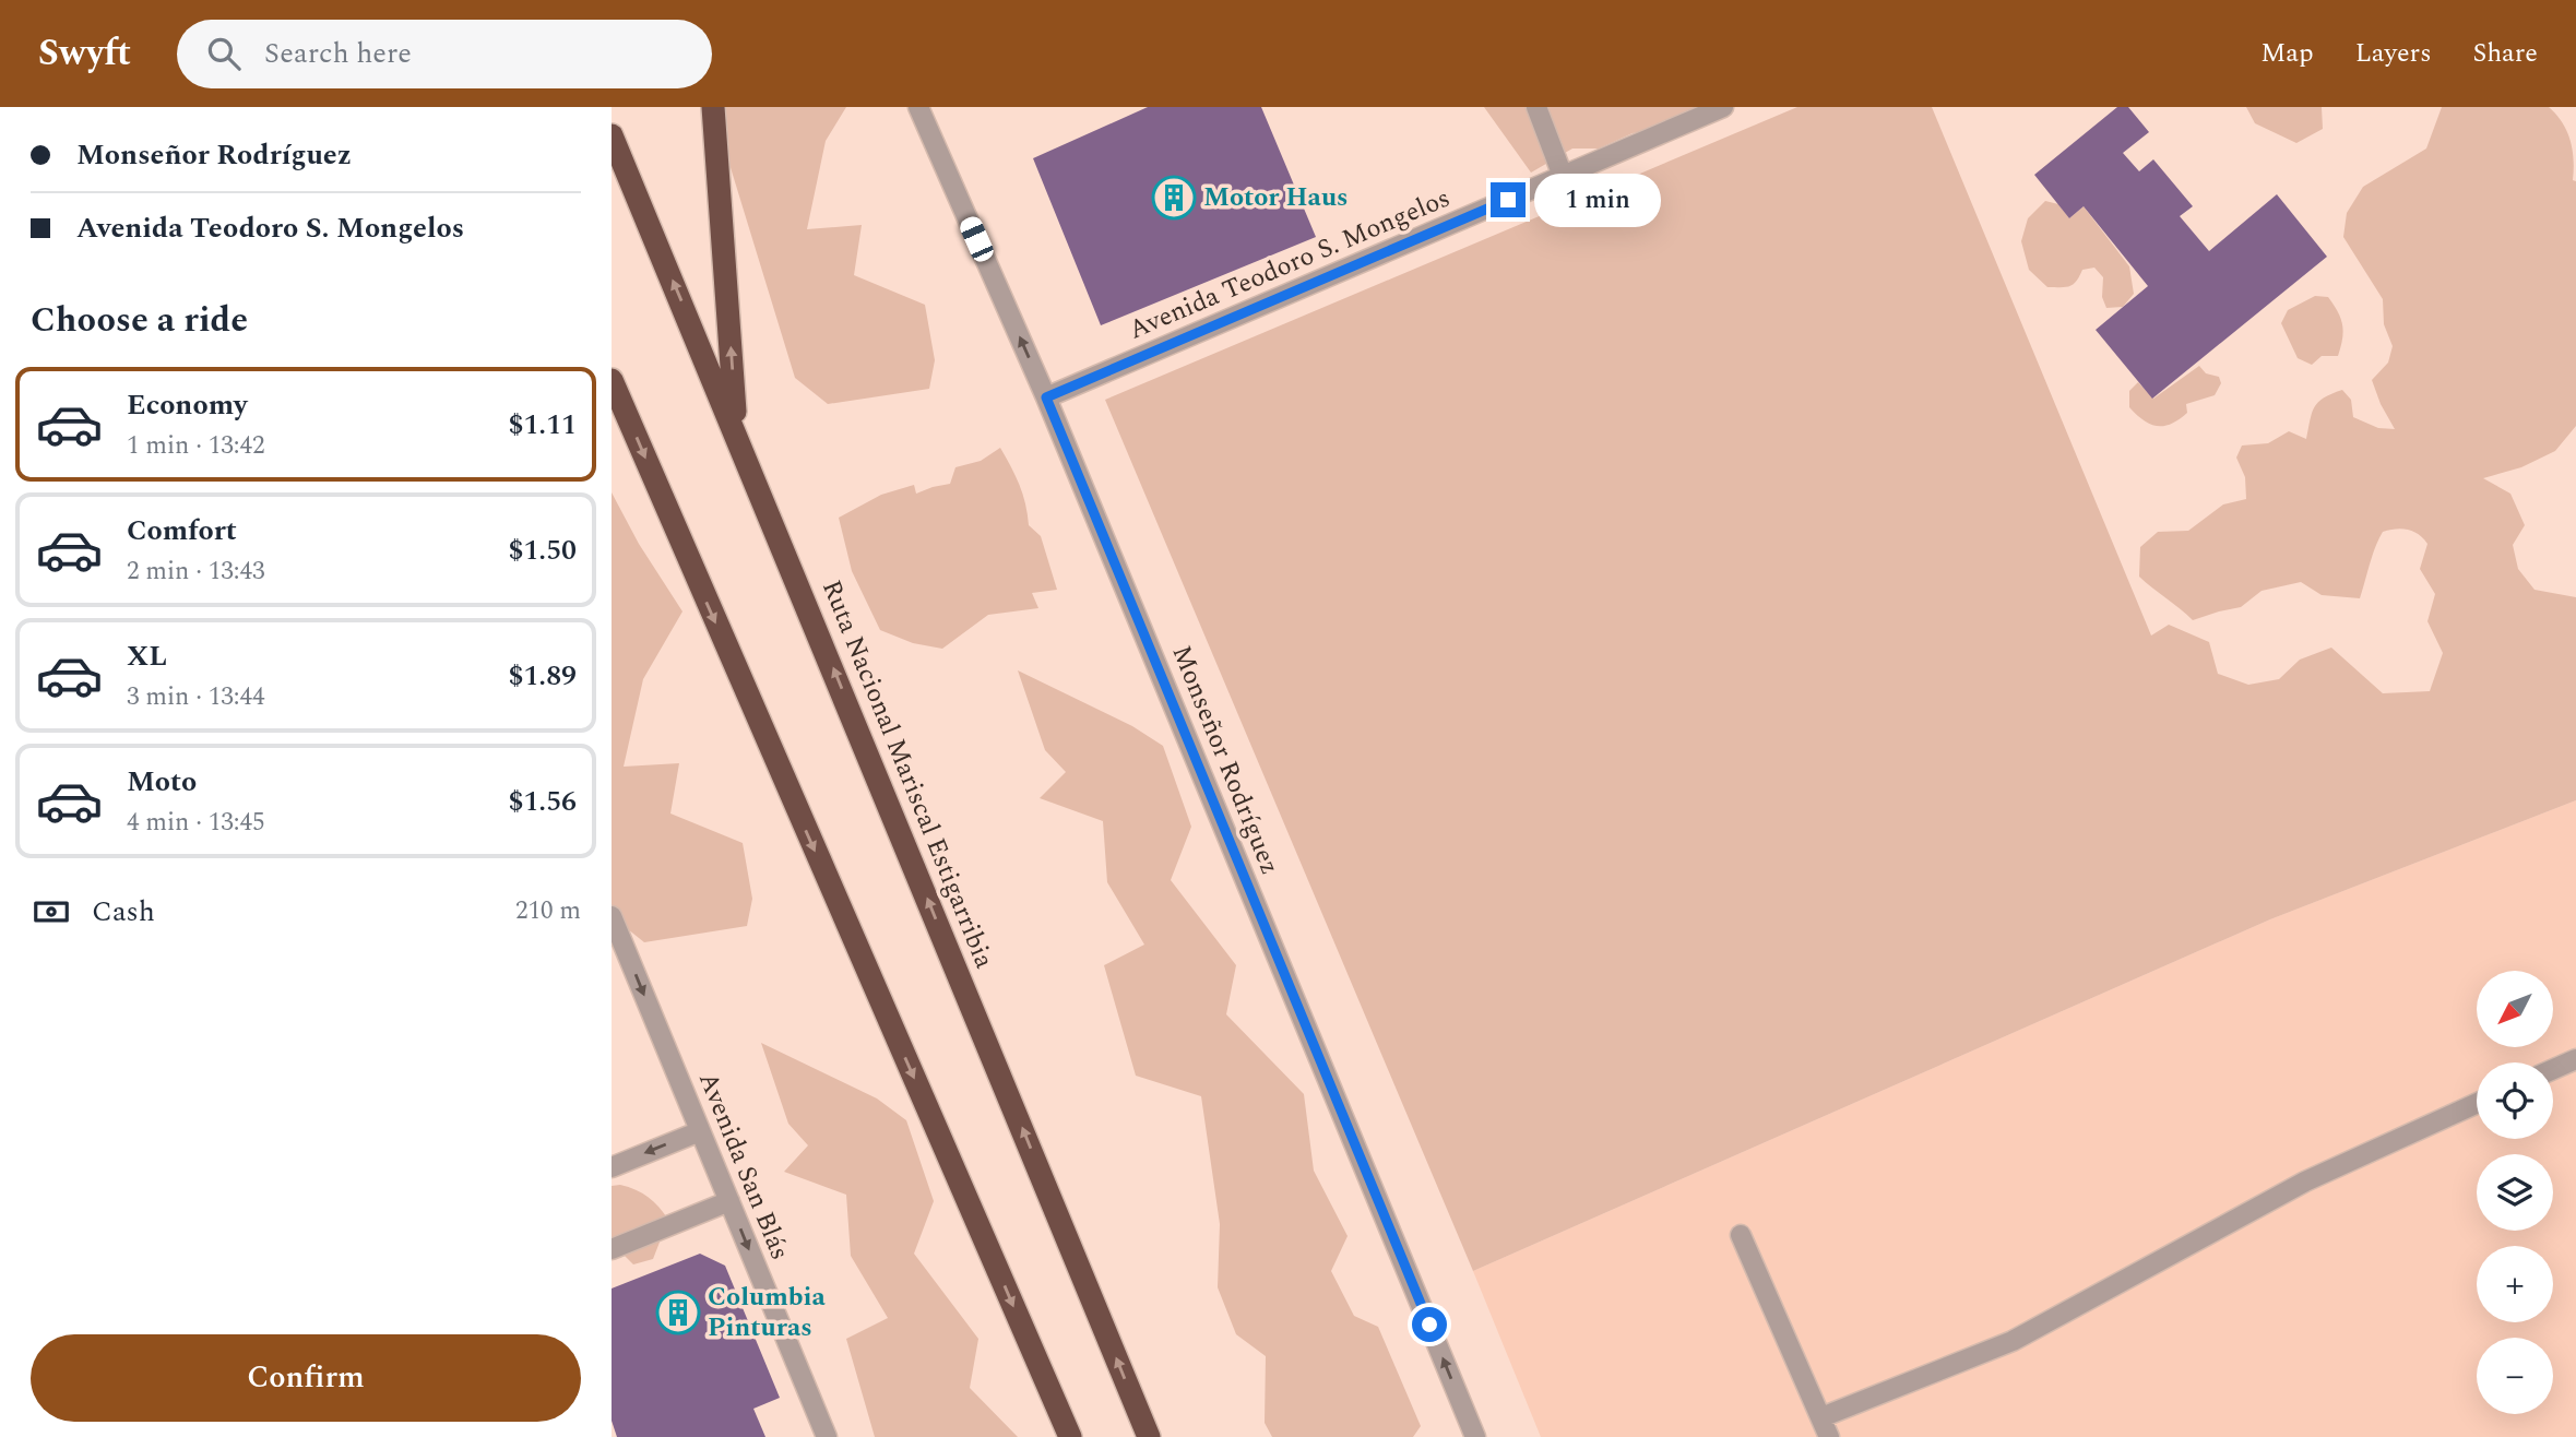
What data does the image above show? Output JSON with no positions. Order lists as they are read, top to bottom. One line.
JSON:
{"streets":{"highway":["Ruta Nacional Mariscal Estigarribia"],"street":["Avenida Teodoro S. Mongelos","Monseñor Rodríguez","Avenida San Blás"]},"crossings":[["Avenida Teodoro S. Mongelos","Monseñor Rodríguez"]],"one_way":["Monseñor Rodríguez","Avenida San Blás"],"places":{"building":["Motor Haus","Columbia Pinturas"]},"north":"bottom left","page":{"header":"Swyft","search":"Search here","nav":["Map","Layers","Share"],"banner":["Monseñor Rodríguez","Avenida Teodoro S. Mongelos"],"bubble":"1 min","heading":"Choose a ride","list":[{"name":"Economy","note":"1 min · 13:42","value":"$1.11"},{"name":"Comfort","note":"2 min · 13:43","value":"$1.50"},{"name":"XL","note":"3 min · 13:44","value":"$1.89"},{"name":"Moto","note":"4 min · 13:45","value":"$1.56"}],"pay":["Cash","210 m"],"map_buttons":["+","−"],"buttons":"Confirm"}}
